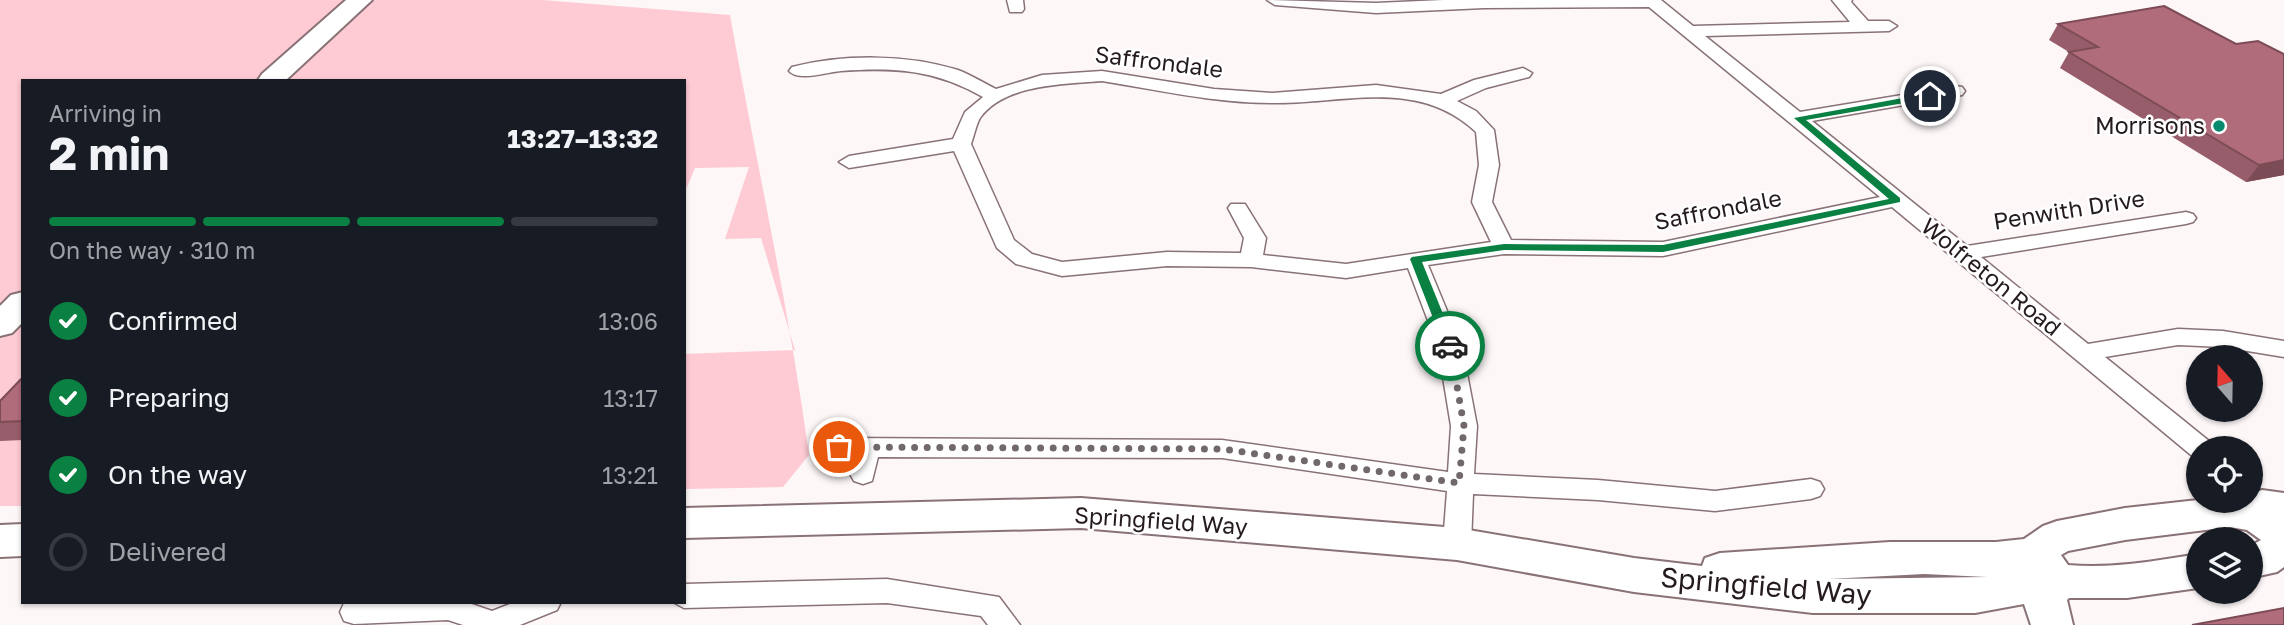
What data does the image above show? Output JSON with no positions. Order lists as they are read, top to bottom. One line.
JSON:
{"streets":{"main road":["Springfield Way"],"street":["Saffrondale","Penwith Drive","Wolfreton Road"]},"crossings":[["Saffrondale","Wolfreton Road"],["Penwith Drive","Wolfreton Road"]],"places":["Morrisons"],"north":"top","page":{"heading":["2 min","Arriving in","13:27–13:32"],"bar":"On the way · 310 m","list":[["Confirmed","13:06"],["Preparing","13:17"],["On the way","13:21"],"Delivered"]}}
